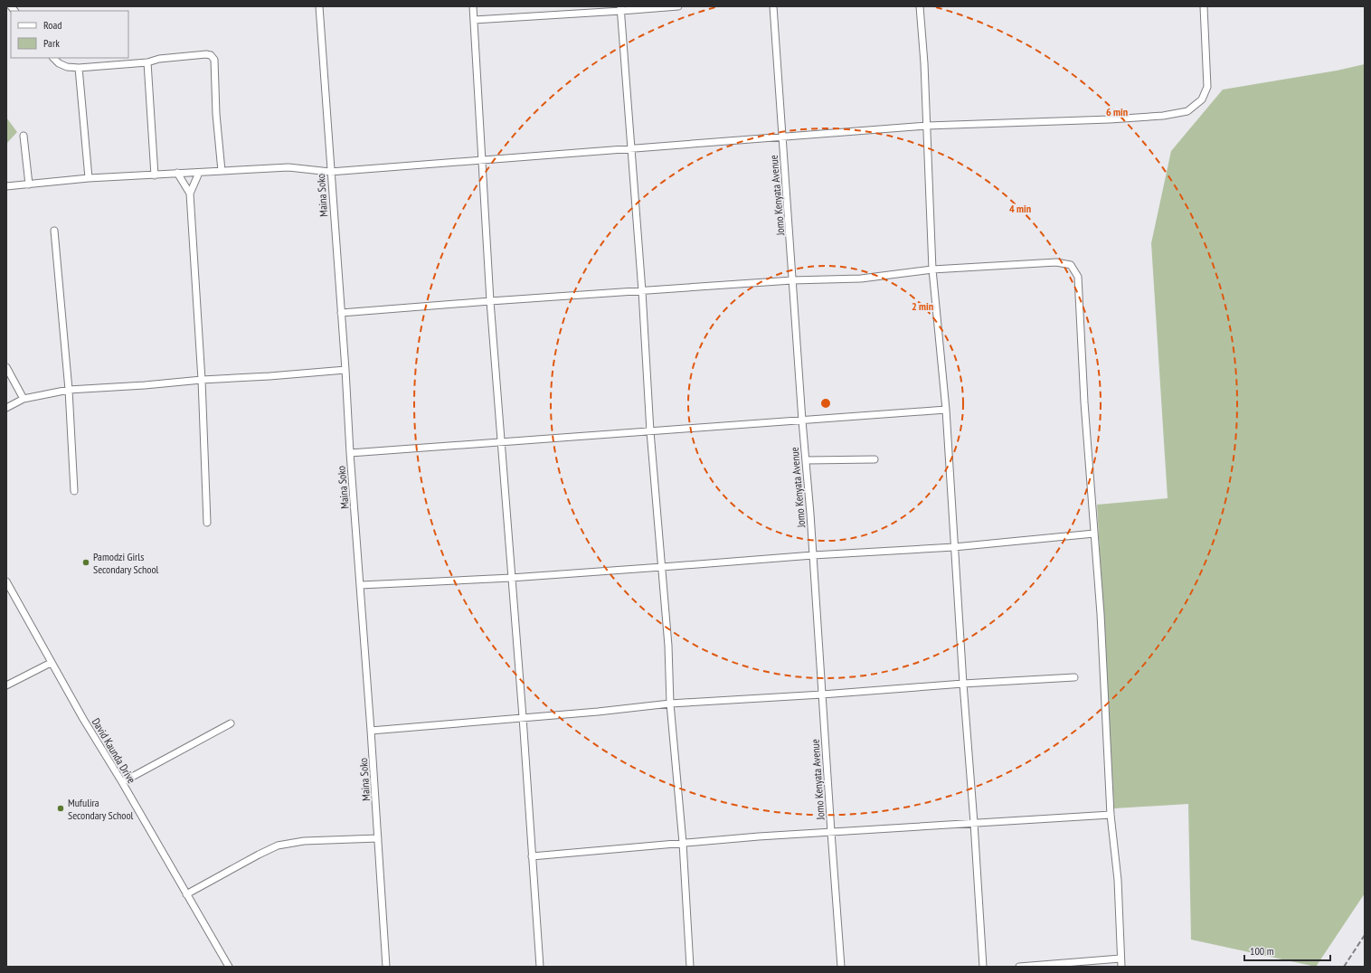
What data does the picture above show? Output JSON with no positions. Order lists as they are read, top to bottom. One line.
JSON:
{"streets":{"street":["Maina Soko","Jomo Kenyata Avenue","David Kaunda Drive"]},"places":["Pamodzi Girls Secondary School","Mufulira Secondary School"],"legend":["Road","Park"],"scale_bar":"100 m","rings":["6 min","4 min","2 min"]}
